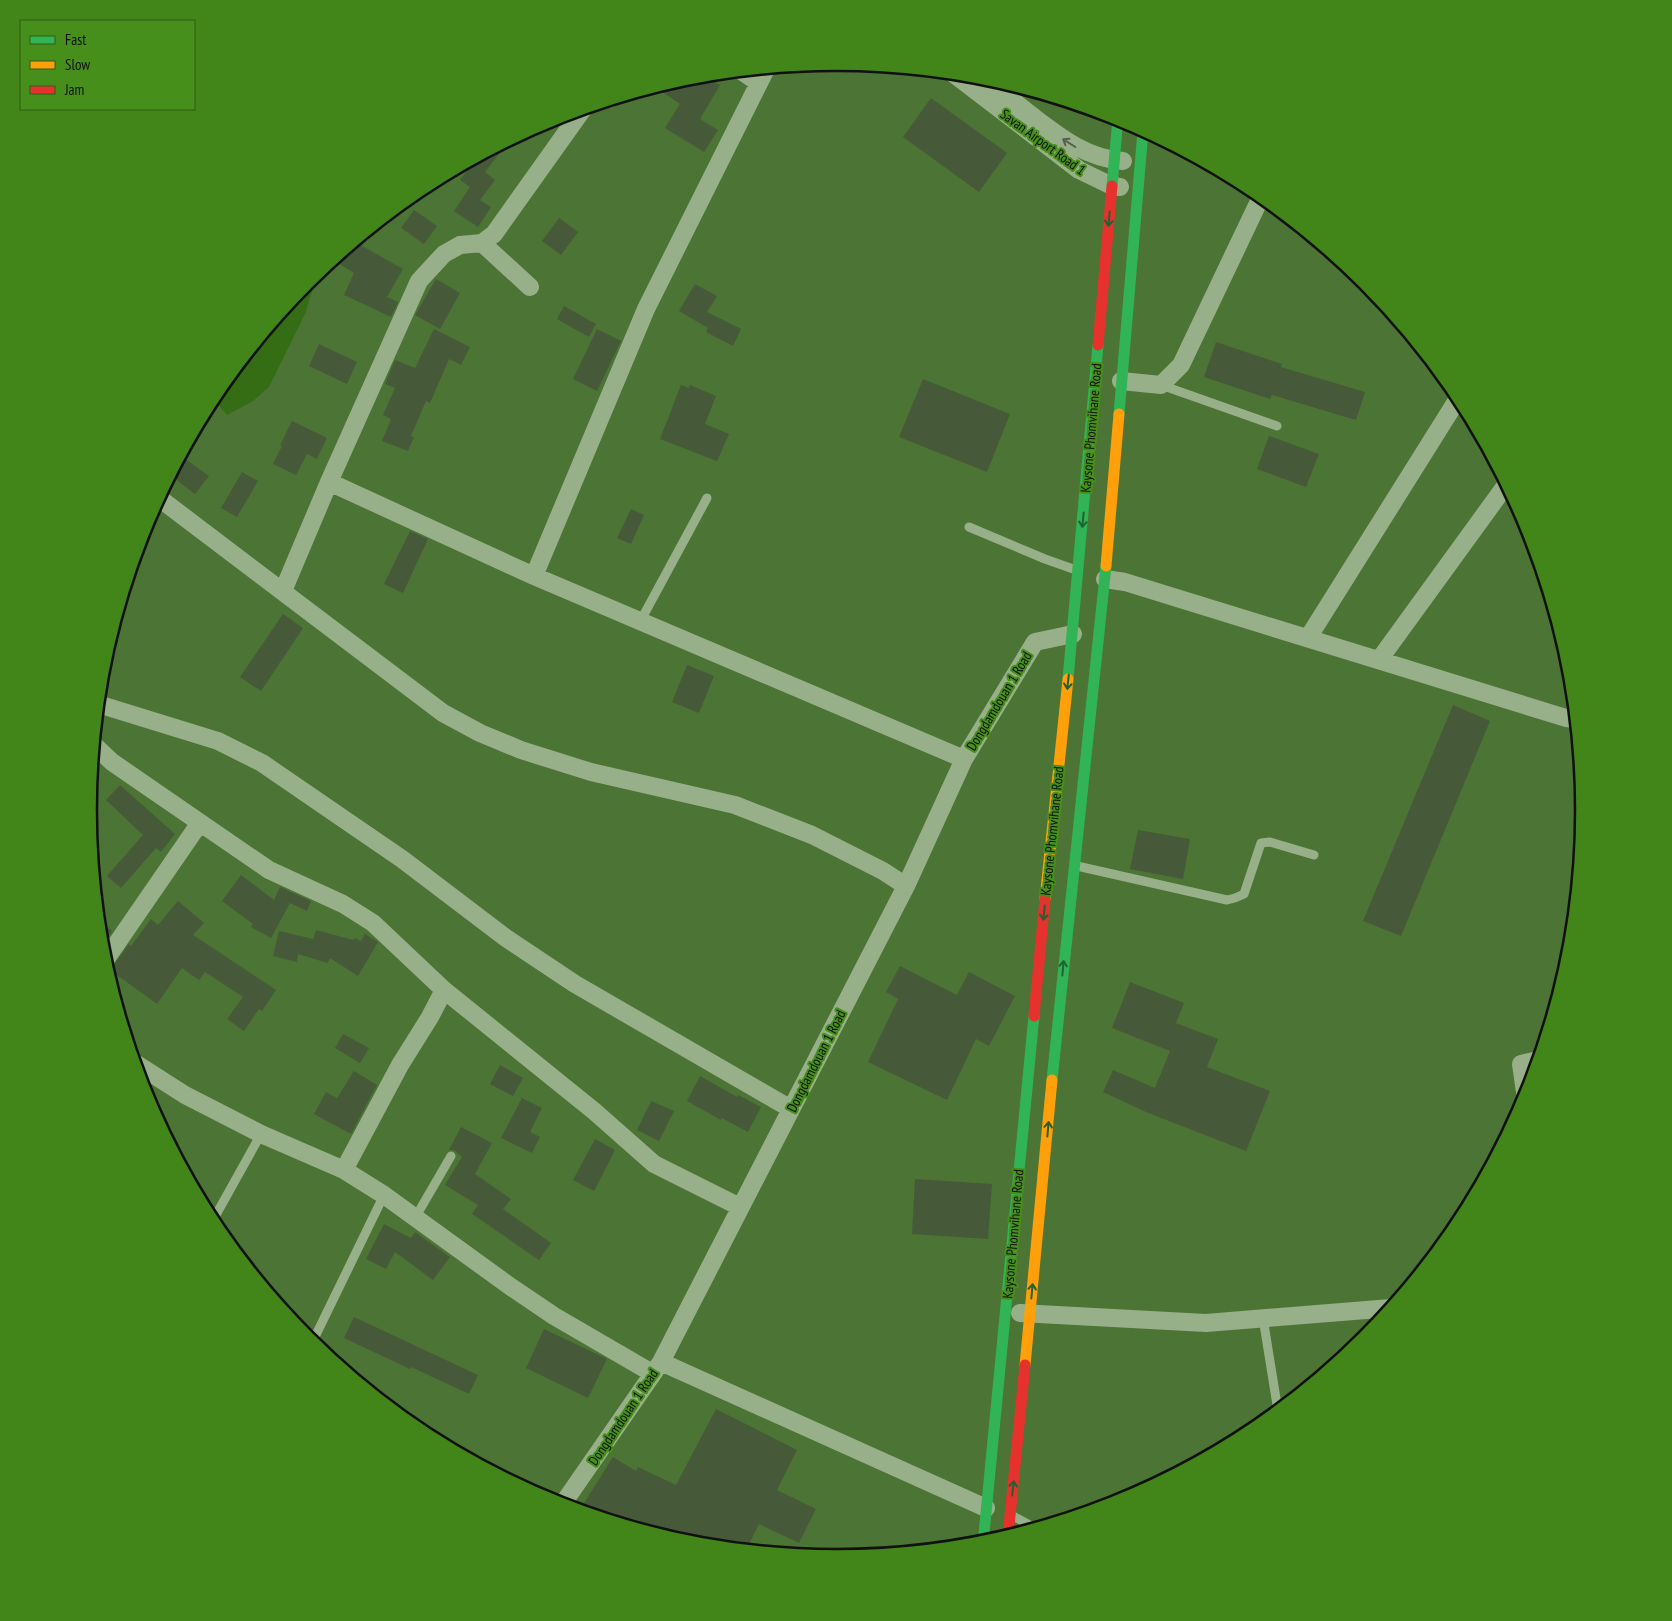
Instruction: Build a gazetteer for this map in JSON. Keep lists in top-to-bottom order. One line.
{"streets":{"highway":["Kaysone Phomvihane Road"],"street":["Savan Airport Road 1","Dongdamdouan 1 Road"]},"crossings":[["Savan Airport Road 1","Kaysone Phomvihane Road"],["Kaysone Phomvihane Road","Dongdamdouan 1 Road"]],"legend":["Fast","Slow","Jam"]}
